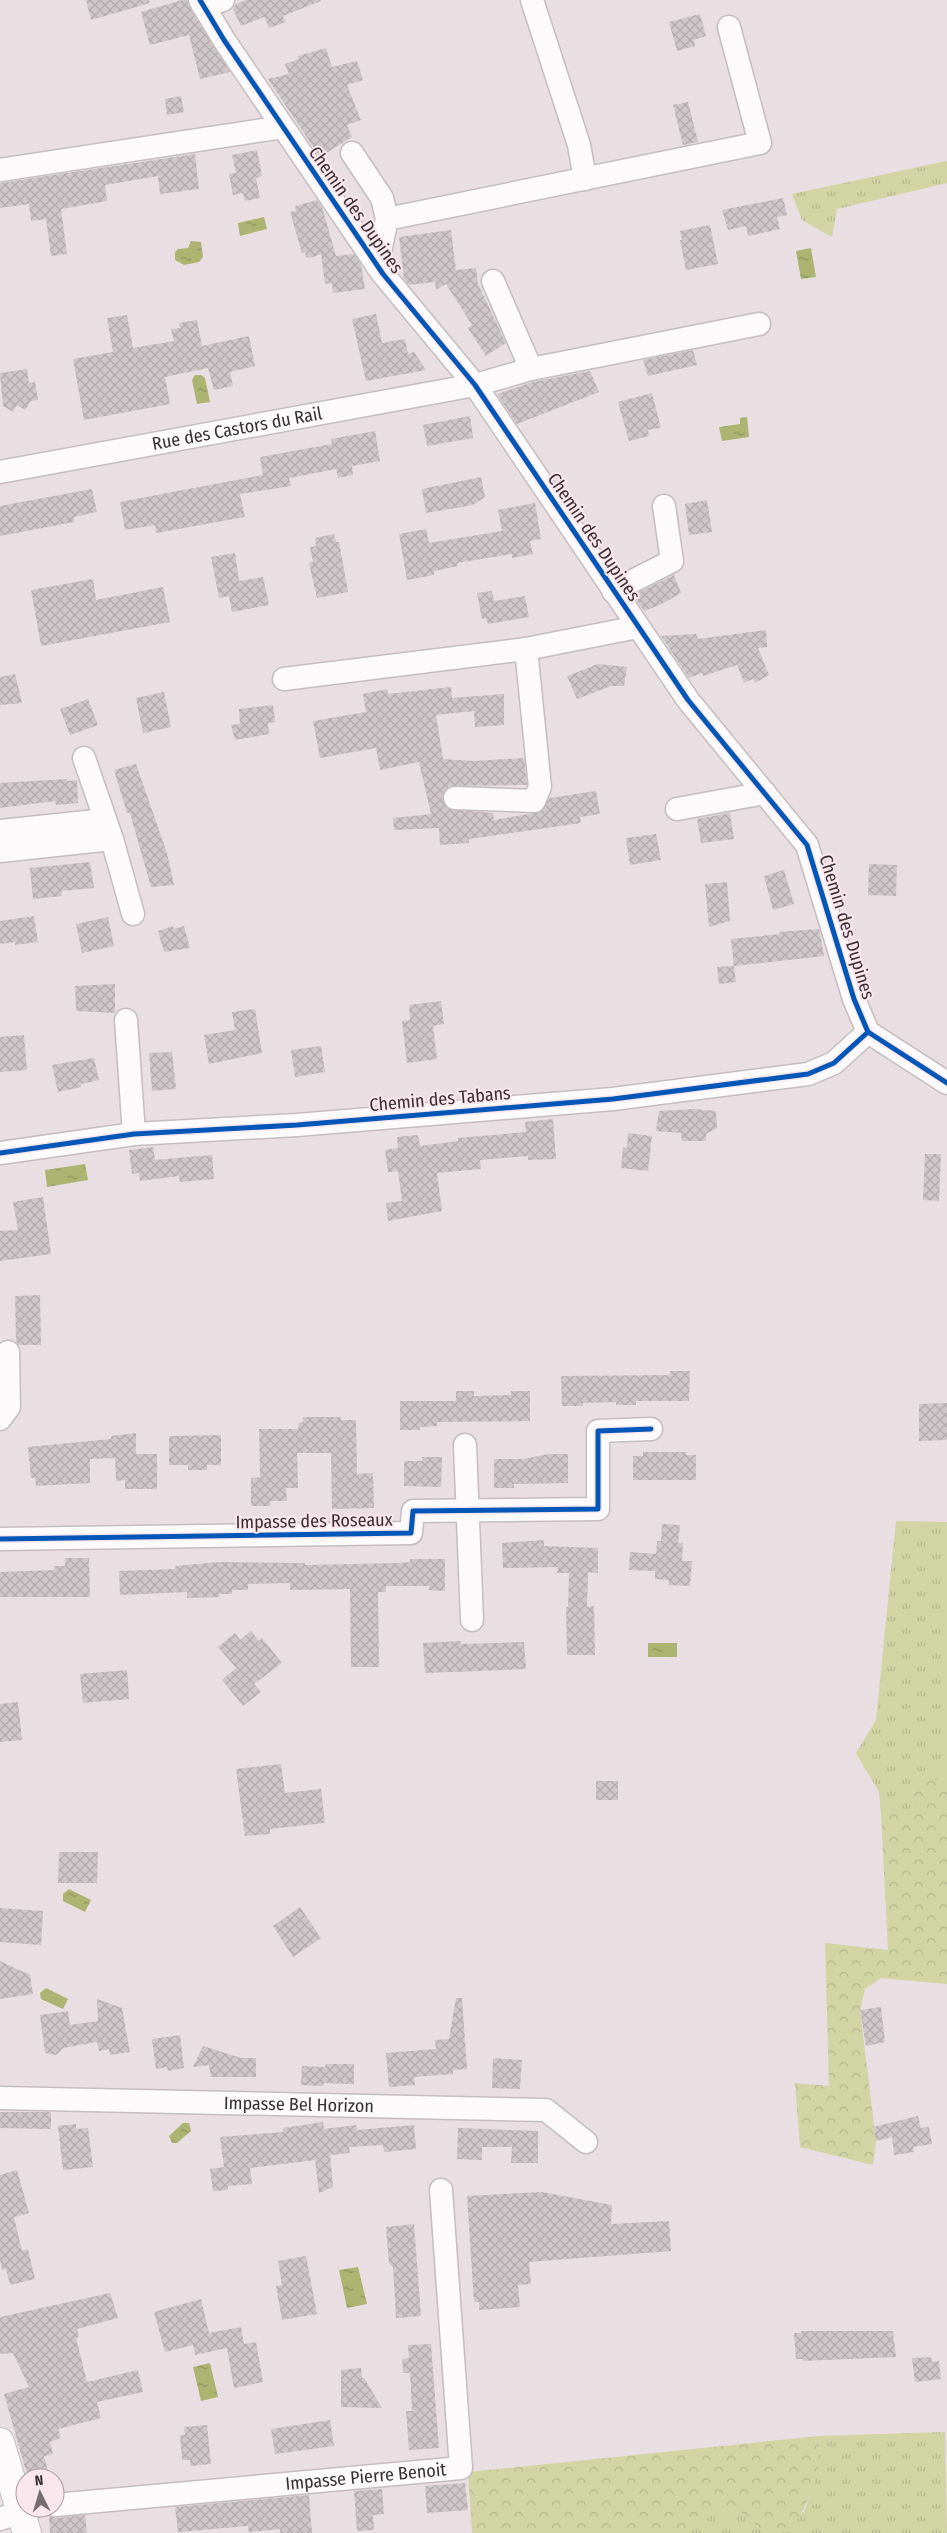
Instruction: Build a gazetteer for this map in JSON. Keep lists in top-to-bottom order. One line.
{"streets":{"street":["Chemin des Dupines","Rue des Castors du Rail","Chemin des Tabans","Impasse des Roseaux","Impasse Bel Horizon","Impasse Pierre Benoit"]},"crossings":[["Chemin des Dupines","Rue des Castors du Rail"],["Chemin des Dupines","Chemin des Tabans"]],"north":"top"}
